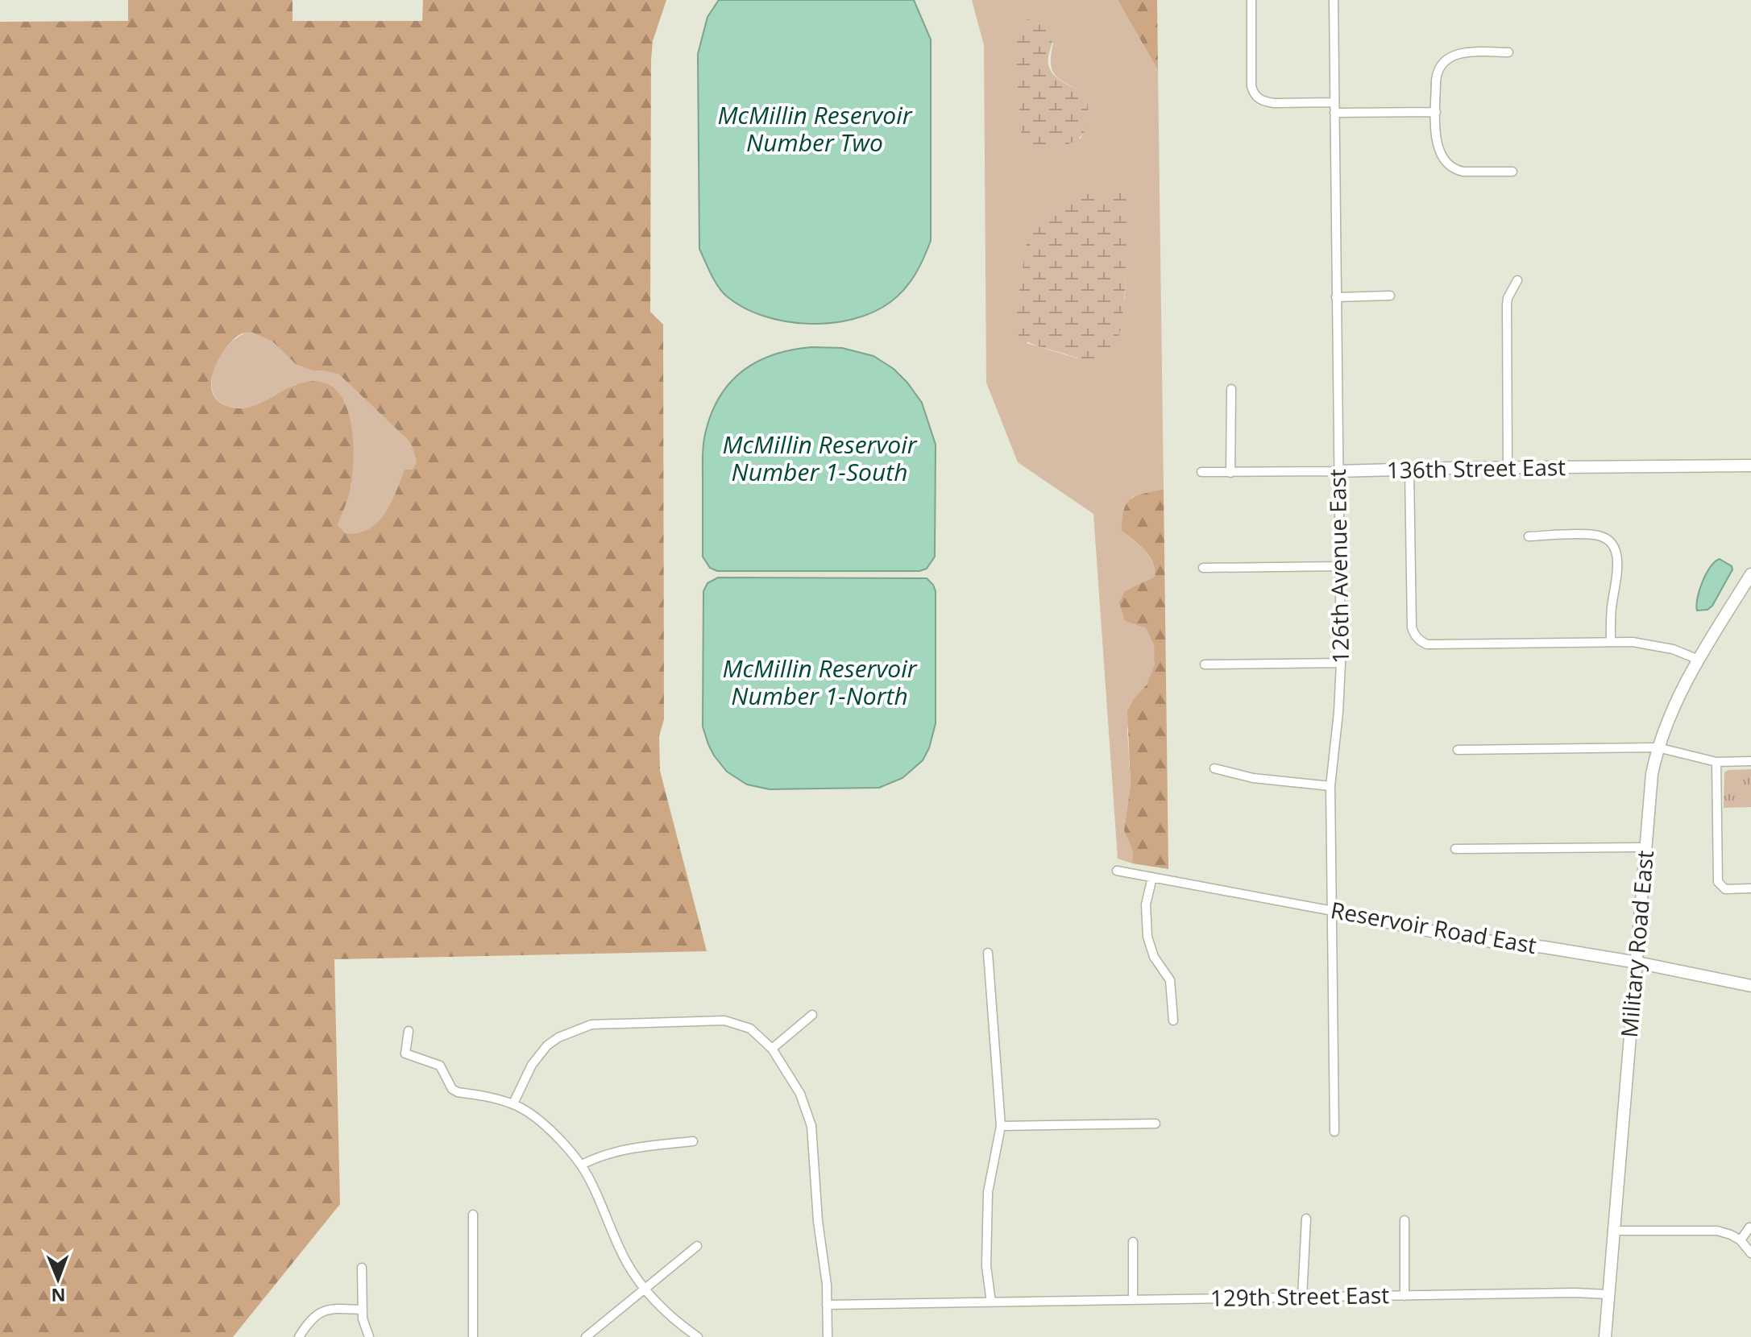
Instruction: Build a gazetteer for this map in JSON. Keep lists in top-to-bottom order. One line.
{"streets":{"street":["136th Street East","126th Avenue East","Reservoir Road East","Military Road East","129th Street East"]},"crossings":[["136th Street East","126th Avenue East"],["126th Avenue East","Reservoir Road East"],["Reservoir Road East","Military Road East"],["Military Road East","129th Street East"]],"water":["McMillin Reservoir Number Two","McMillin Reservoir Number 1-South","McMillin Reservoir Number 1-North"],"north":"bottom"}
